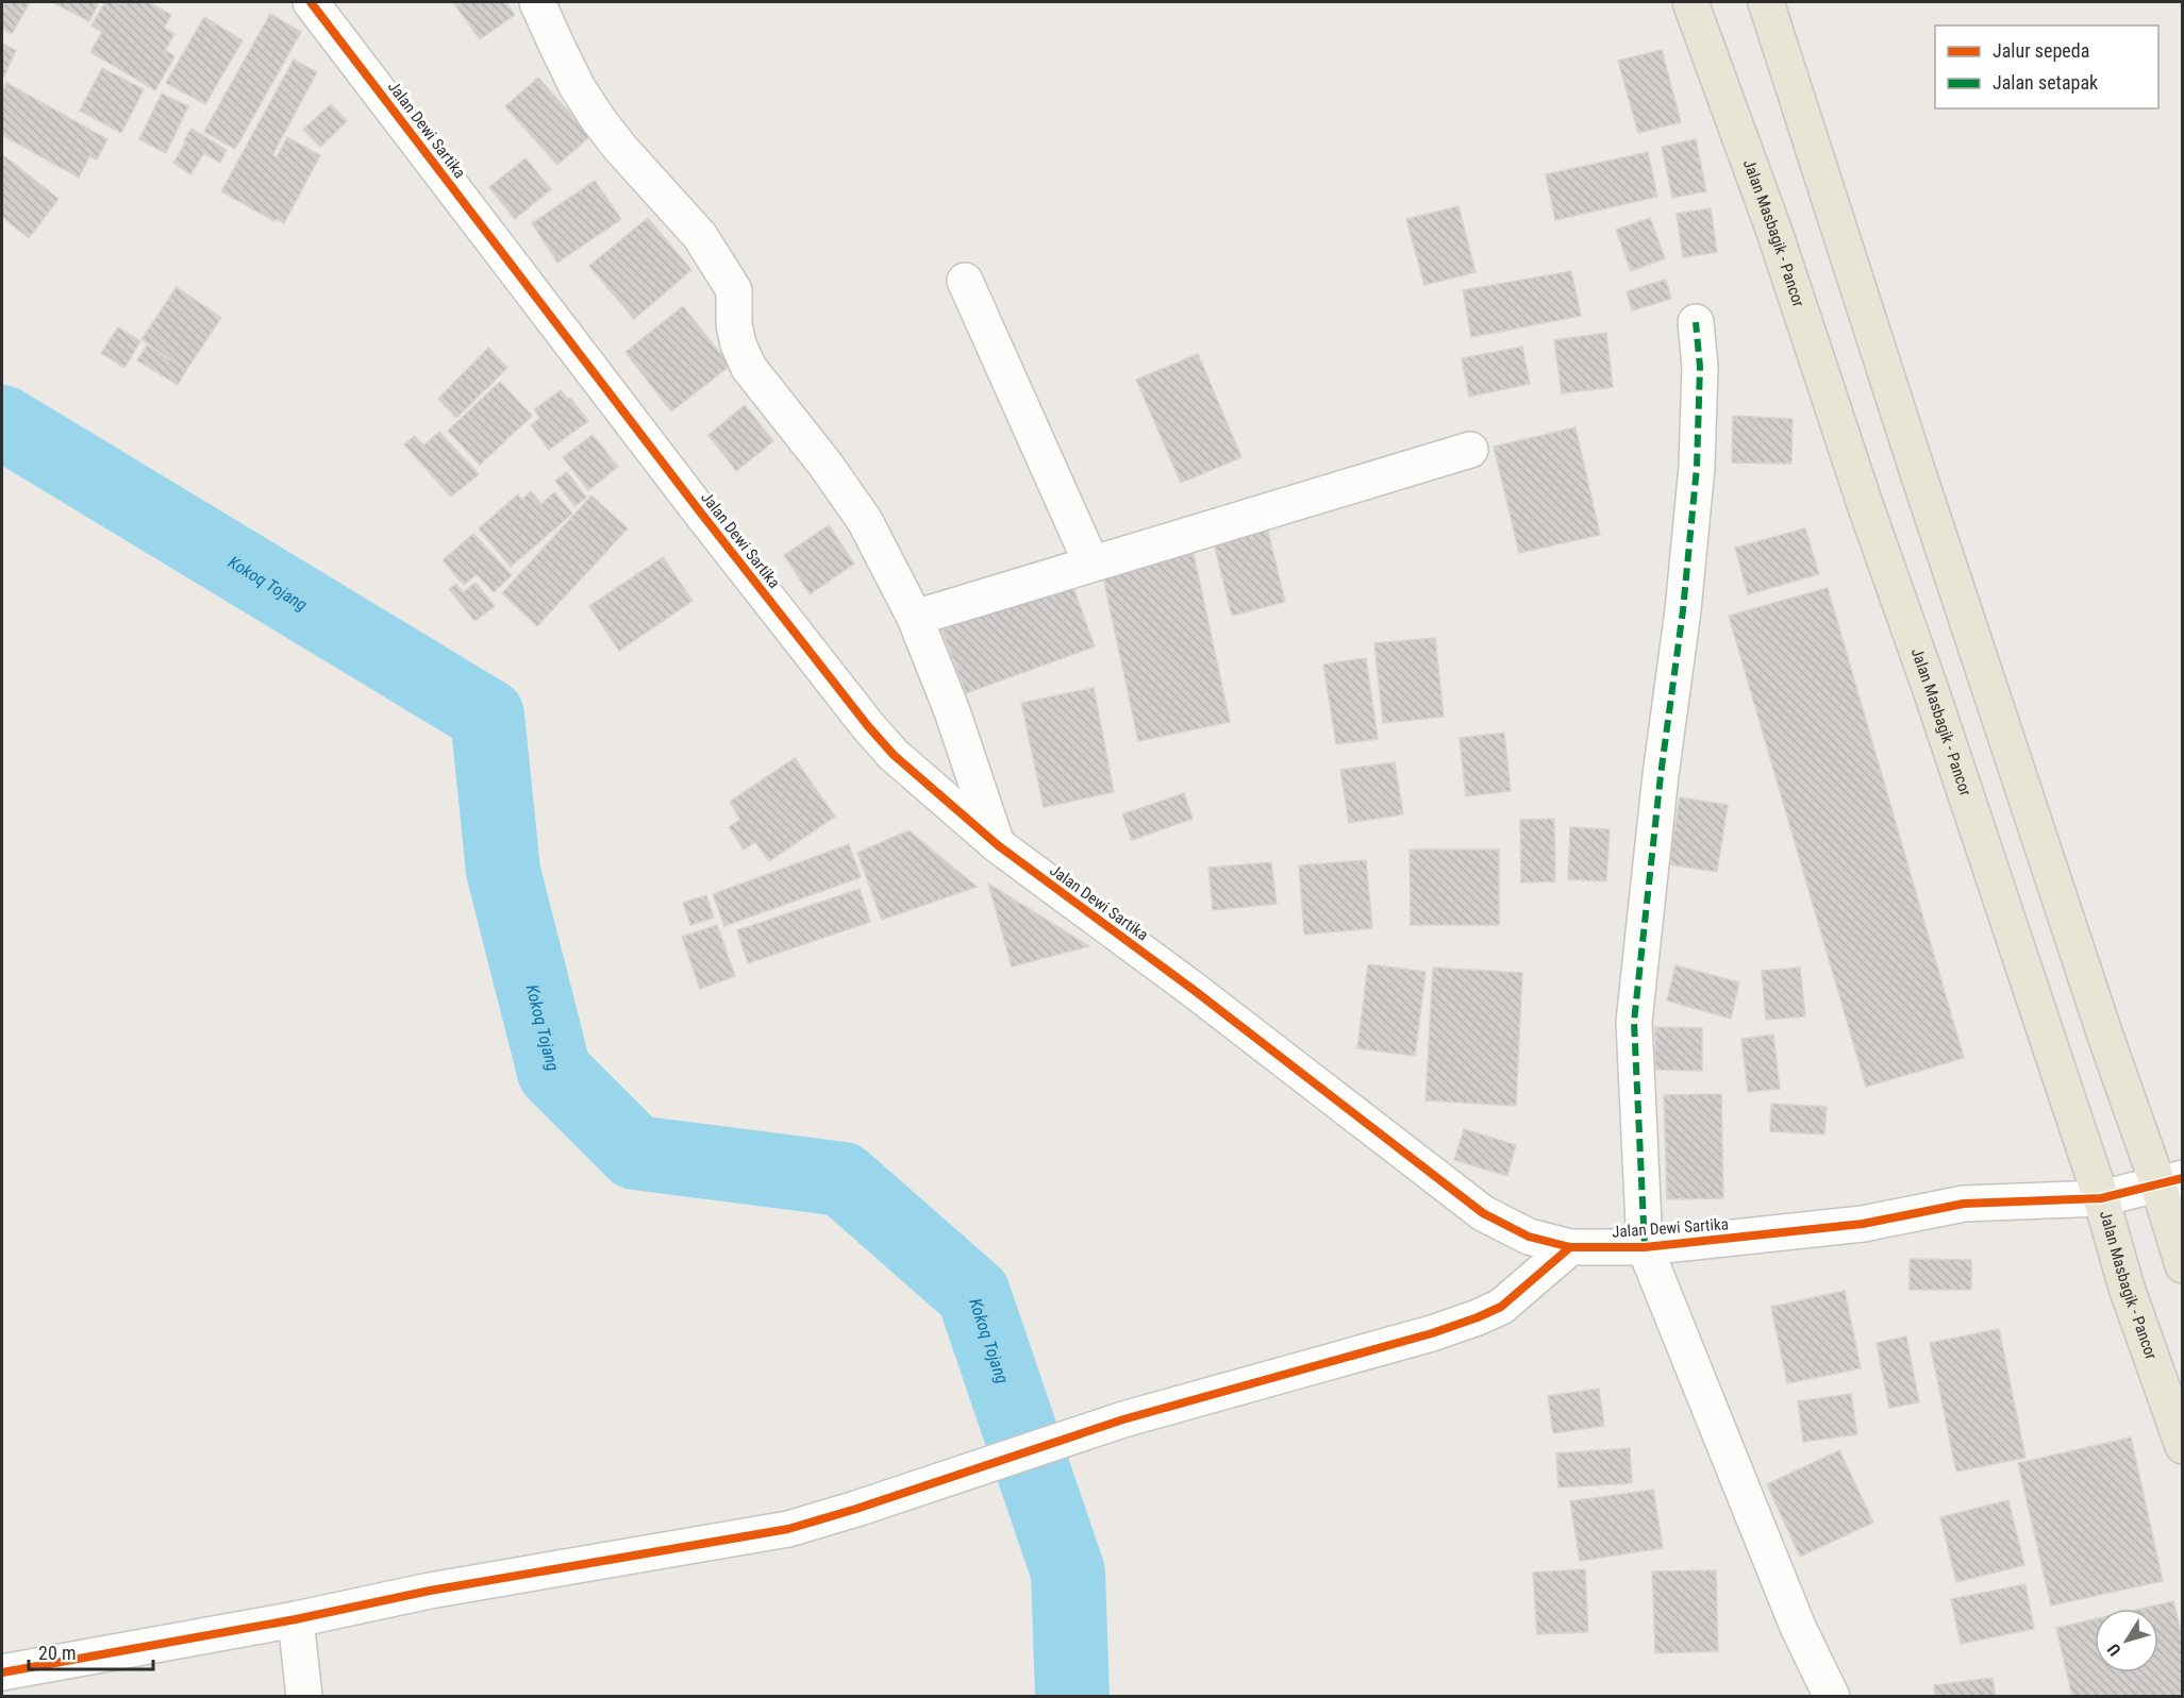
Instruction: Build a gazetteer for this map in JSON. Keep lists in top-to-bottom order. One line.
{"streets":{"main road":["Jalan Masbagik - Pancor"],"street":["Jalan Dewi Sartika"]},"crossings":[["Jalan Dewi Sartika","Jalan Masbagik - Pancor"]],"water":["Kokoq Tojang"],"legend":["Jalur sepeda","Jalan setapak"],"scale_bar":"20 m","north":"bottom left"}
